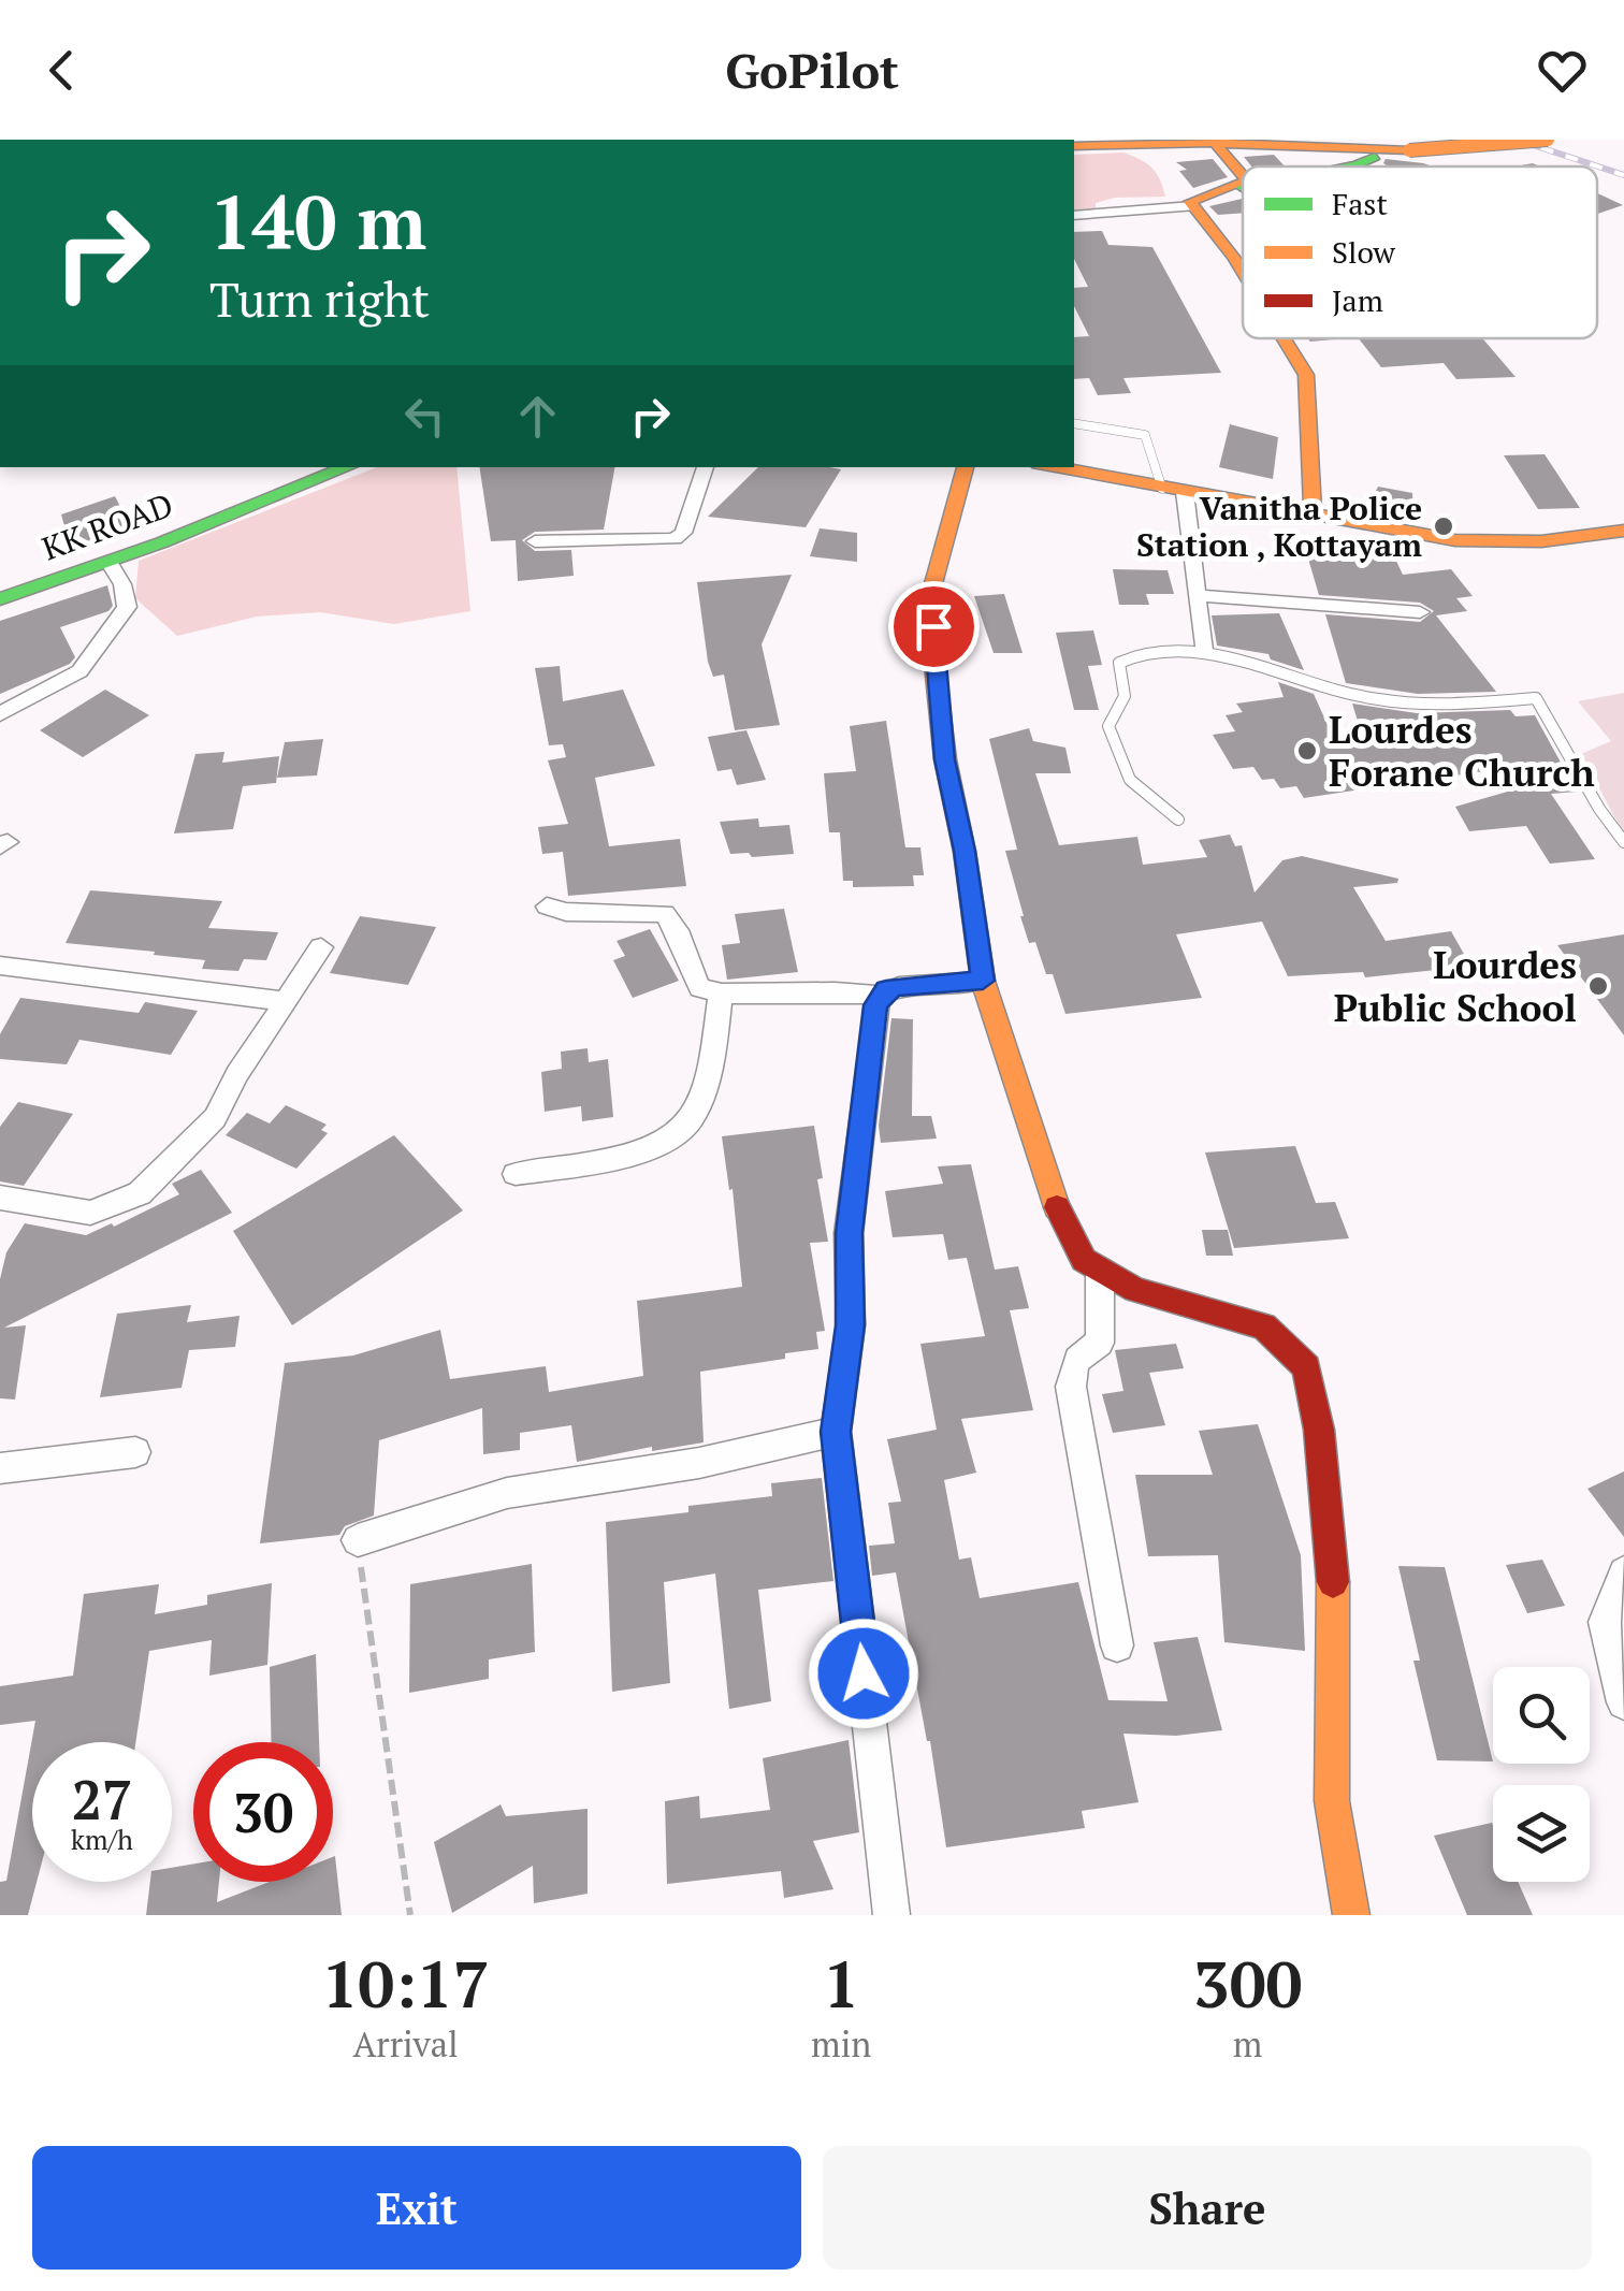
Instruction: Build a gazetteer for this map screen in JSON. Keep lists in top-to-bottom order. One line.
{"streets":{"main road":["KK ROAD"]},"places":["Vanitha Police Station , Kottayam","Lourdes Forane Church","Lourdes Public School"],"legend":["Fast","Slow","Jam"],"page":{"header":"GoPilot","turn":["140 m","Turn right"],"speed":"27 km/h","limit":"30","eta":["10:17","Arrival","1","min","300","m"],"buttons":["Exit","Share"]}}
